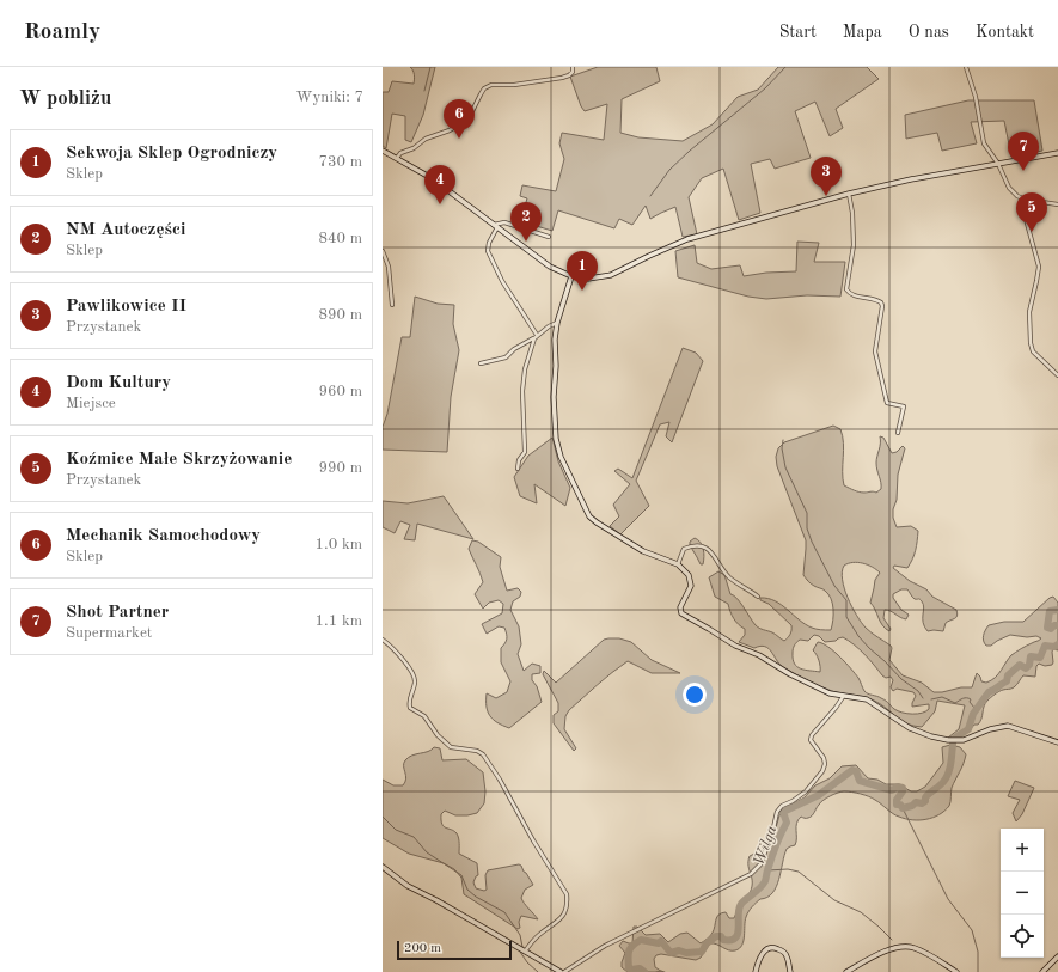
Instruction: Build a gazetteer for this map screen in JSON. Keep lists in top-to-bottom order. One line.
{"water":["Wilga"],"scale_bar":"200 m","page":{"header":"Roamly","nav":["Start","Mapa","O nas","Kontakt"],"heading":["W pobliżu","Wyniki: 7"],"pins":["6","7","3","4","5","2","1"],"list":[{"mark":"1","name":"Sekwoja Sklep Ogrodniczy","note":"Sklep","value":"730 m"},{"mark":"2","name":"NM Autoczęści","note":"Sklep","value":"840 m"},{"mark":"3","name":"Pawlikowice II","note":"Przystanek","value":"890 m"},{"mark":"4","name":"Dom Kultury","note":"Miejsce","value":"960 m"},{"mark":"5","name":"Koźmice Małe Skrzyżowanie","note":"Przystanek","value":"990 m"},{"mark":"6","name":"Mechanik Samochodowy","note":"Sklep","value":"1.0 km"},{"mark":"7","name":"Shot Partner","note":"Supermarket","value":"1.1 km"}],"map_buttons":["+","−"],"scale":"200 m"}}
